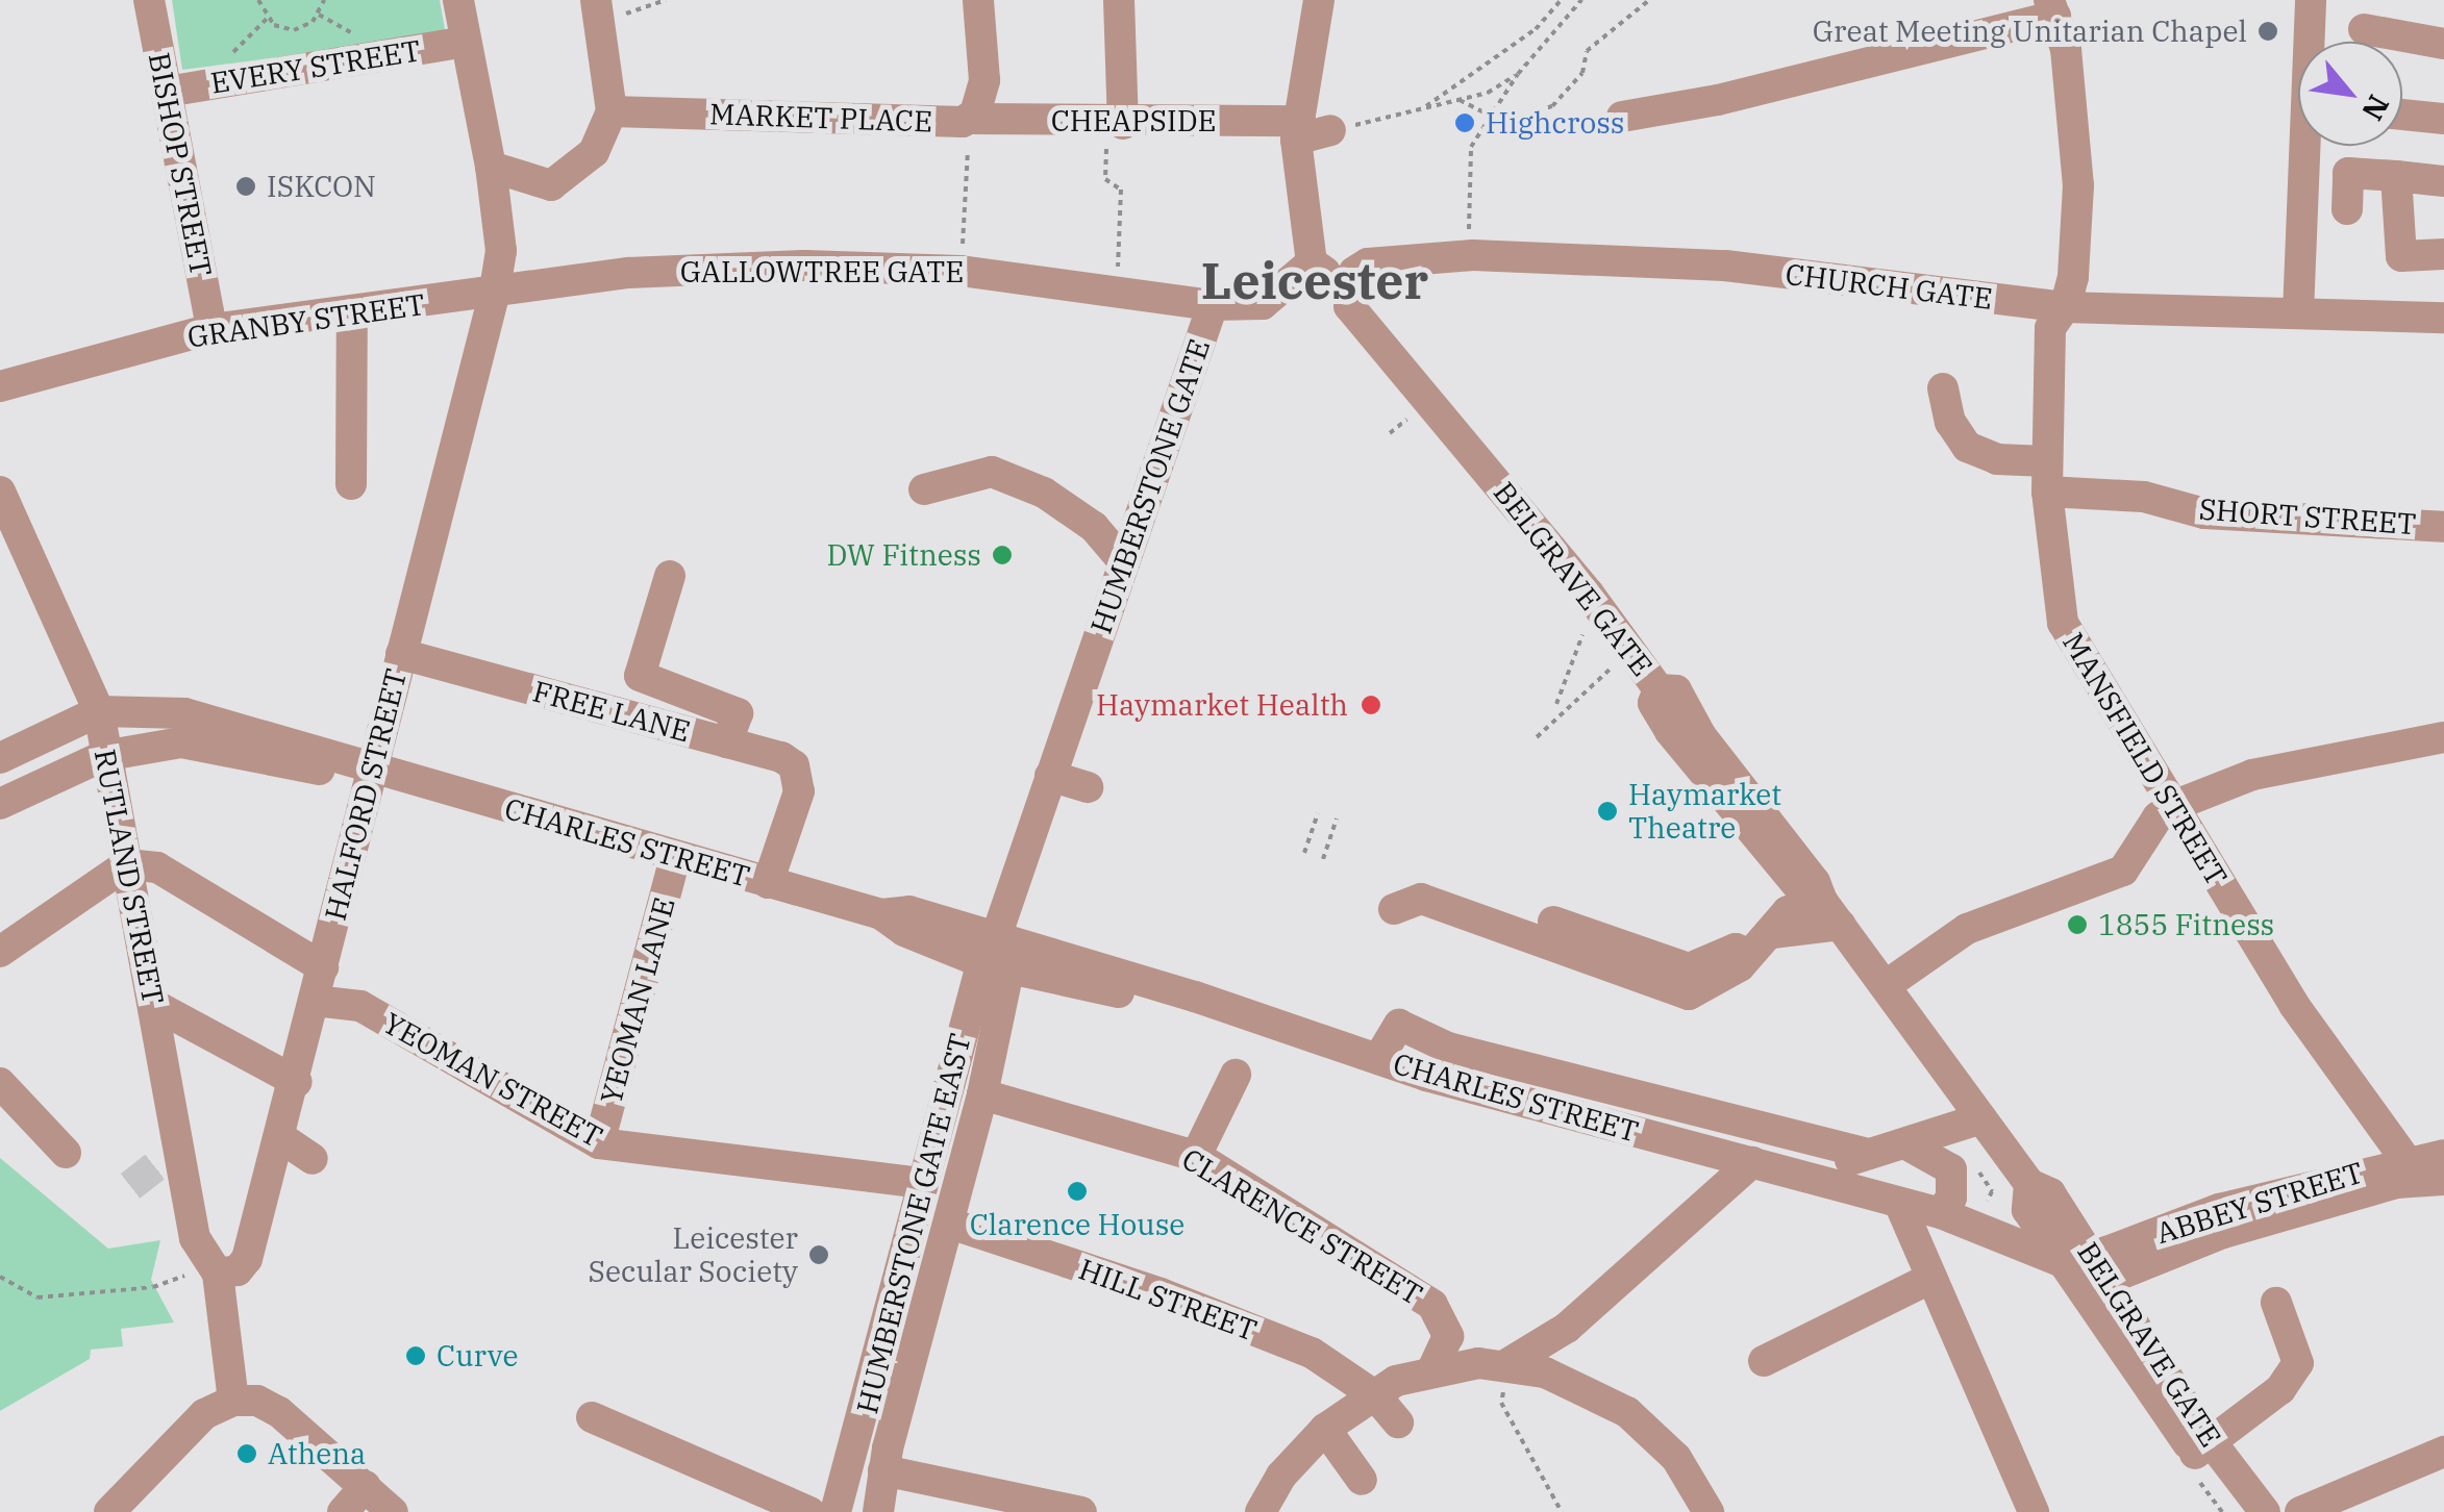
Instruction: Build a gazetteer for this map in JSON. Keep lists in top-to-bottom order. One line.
{"streets":{"street":["EVERY STREET","MARKET PLACE","CHEAPSIDE","BISHOP STREET","GALLOWTREE GATE","CHURCH GATE","GRANBY STREET","HUMBERSTONE GATE","SHORT STREET","BELGRAVE GATE","FREE LANE","MANSFIELD STREET","HALFORD STREET","CHARLES STREET","RUTLAND STREET","YEOMAN LANE","YEOMAN STREET","ABBEY STREET","HUMBERSTONE GATE EAST","CLARENCE STREET","HILL STREET"]},"crossings":[["EVERY STREET","BISHOP STREET"],["EVERY STREET","HALFORD STREET"],["MARKET PLACE","CHEAPSIDE"],["BISHOP STREET","GRANBY STREET"],["GALLOWTREE GATE","GRANBY STREET"],["GALLOWTREE GATE","HUMBERSTONE GATE"],["GALLOWTREE GATE","HALFORD STREET"],["CHURCH GATE","BELGRAVE GATE"],["CHURCH GATE","MANSFIELD STREET"],["GRANBY STREET","HALFORD STREET"],["HUMBERSTONE GATE","CHARLES STREET"],["HUMBERSTONE GATE","HUMBERSTONE GATE EAST"],["HUMBERSTONE GATE","CLARENCE STREET"],["HUMBERSTONE GATE","HILL STREET"],["SHORT STREET","MANSFIELD STREET"],["BELGRAVE GATE","CHARLES STREET"],["BELGRAVE GATE","ABBEY STREET"],["FREE LANE","HALFORD STREET"],["FREE LANE","CHARLES STREET"],["MANSFIELD STREET","ABBEY STREET"],["HALFORD STREET","CHARLES STREET"],["HALFORD STREET","RUTLAND STREET"],["HALFORD STREET","YEOMAN STREET"],["CHARLES STREET","RUTLAND STREET"],["CHARLES STREET","YEOMAN LANE"],["CHARLES STREET","ABBEY STREET"],["CHARLES STREET","HUMBERSTONE GATE EAST"],["YEOMAN LANE","YEOMAN STREET"],["YEOMAN STREET","HUMBERSTONE GATE EAST"]],"districts":["Leicester"],"places":["Great Meeting Unitarian Chapel","Highcross","ISKCON","DW Fitness","Haymarket Health","Haymarket Theatre","1855 Fitness","Clarence House","Leicester Secular Society","Curve","Athena"],"north":"bottom right"}
